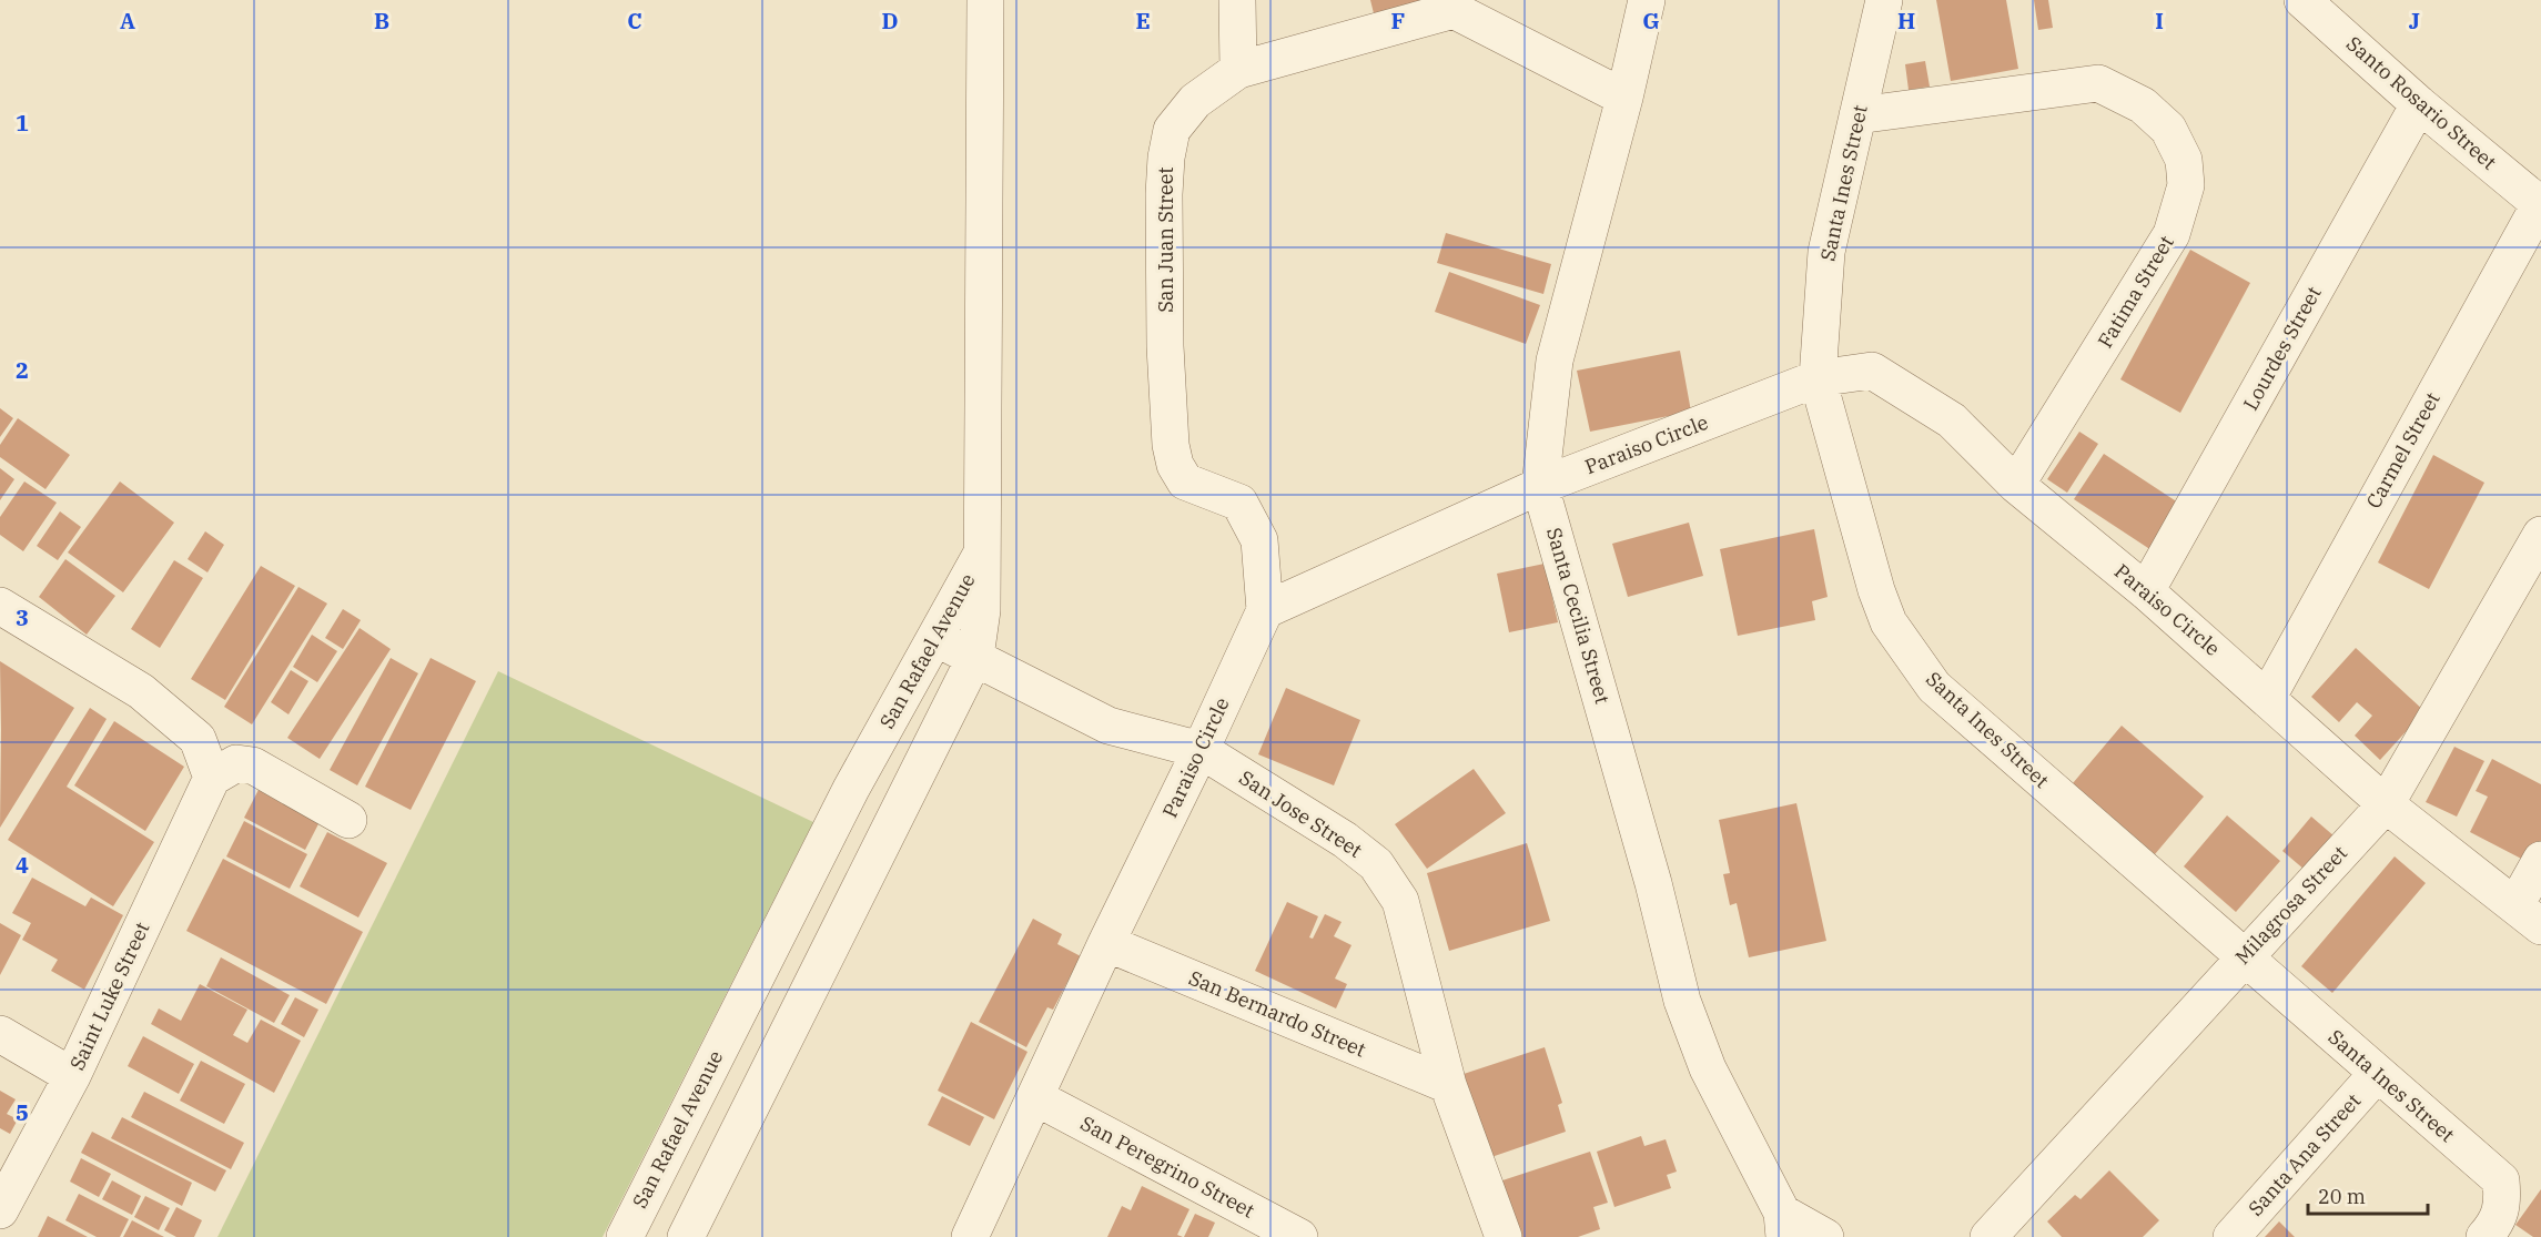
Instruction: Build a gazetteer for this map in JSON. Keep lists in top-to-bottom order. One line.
{"streets":{"street":["Santo Rosario Street","Santa Ines Street","San Juan Street","Fatima Street","Lourdes Street","Paraiso Circle","Carmel Street","Santa Cecilia Street","San Rafael Avenue","San Jose Street","Milagrosa Street","Saint Luke Street","San Bernardo Street","Santa Ana Street","San Peregrino Street"]},"crossings":[["Santo Rosario Street","Lourdes Street"],["Santo Rosario Street","Carmel Street"],["Santa Ines Street","Fatima Street"],["Santa Ines Street","Paraiso Circle"],["Santa Ines Street","Milagrosa Street"],["Santa Ines Street","Santa Ana Street"],["San Juan Street","Paraiso Circle"],["San Juan Street","Santa Cecilia Street"],["Fatima Street","Paraiso Circle"],["Lourdes Street","Paraiso Circle"],["Paraiso Circle","Carmel Street"],["Paraiso Circle","Santa Cecilia Street"],["Paraiso Circle","San Jose Street"],["Paraiso Circle","Milagrosa Street"],["Paraiso Circle","San Bernardo Street"],["Paraiso Circle","San Peregrino Street"],["San Rafael Avenue","San Jose Street"],["San Jose Street","San Bernardo Street"]],"scale_bar":"20 m","grid":{"columns":["A","B","C","D","E","F","G","H","I","J"],"rows":["1","2","3","4","5"]}}
